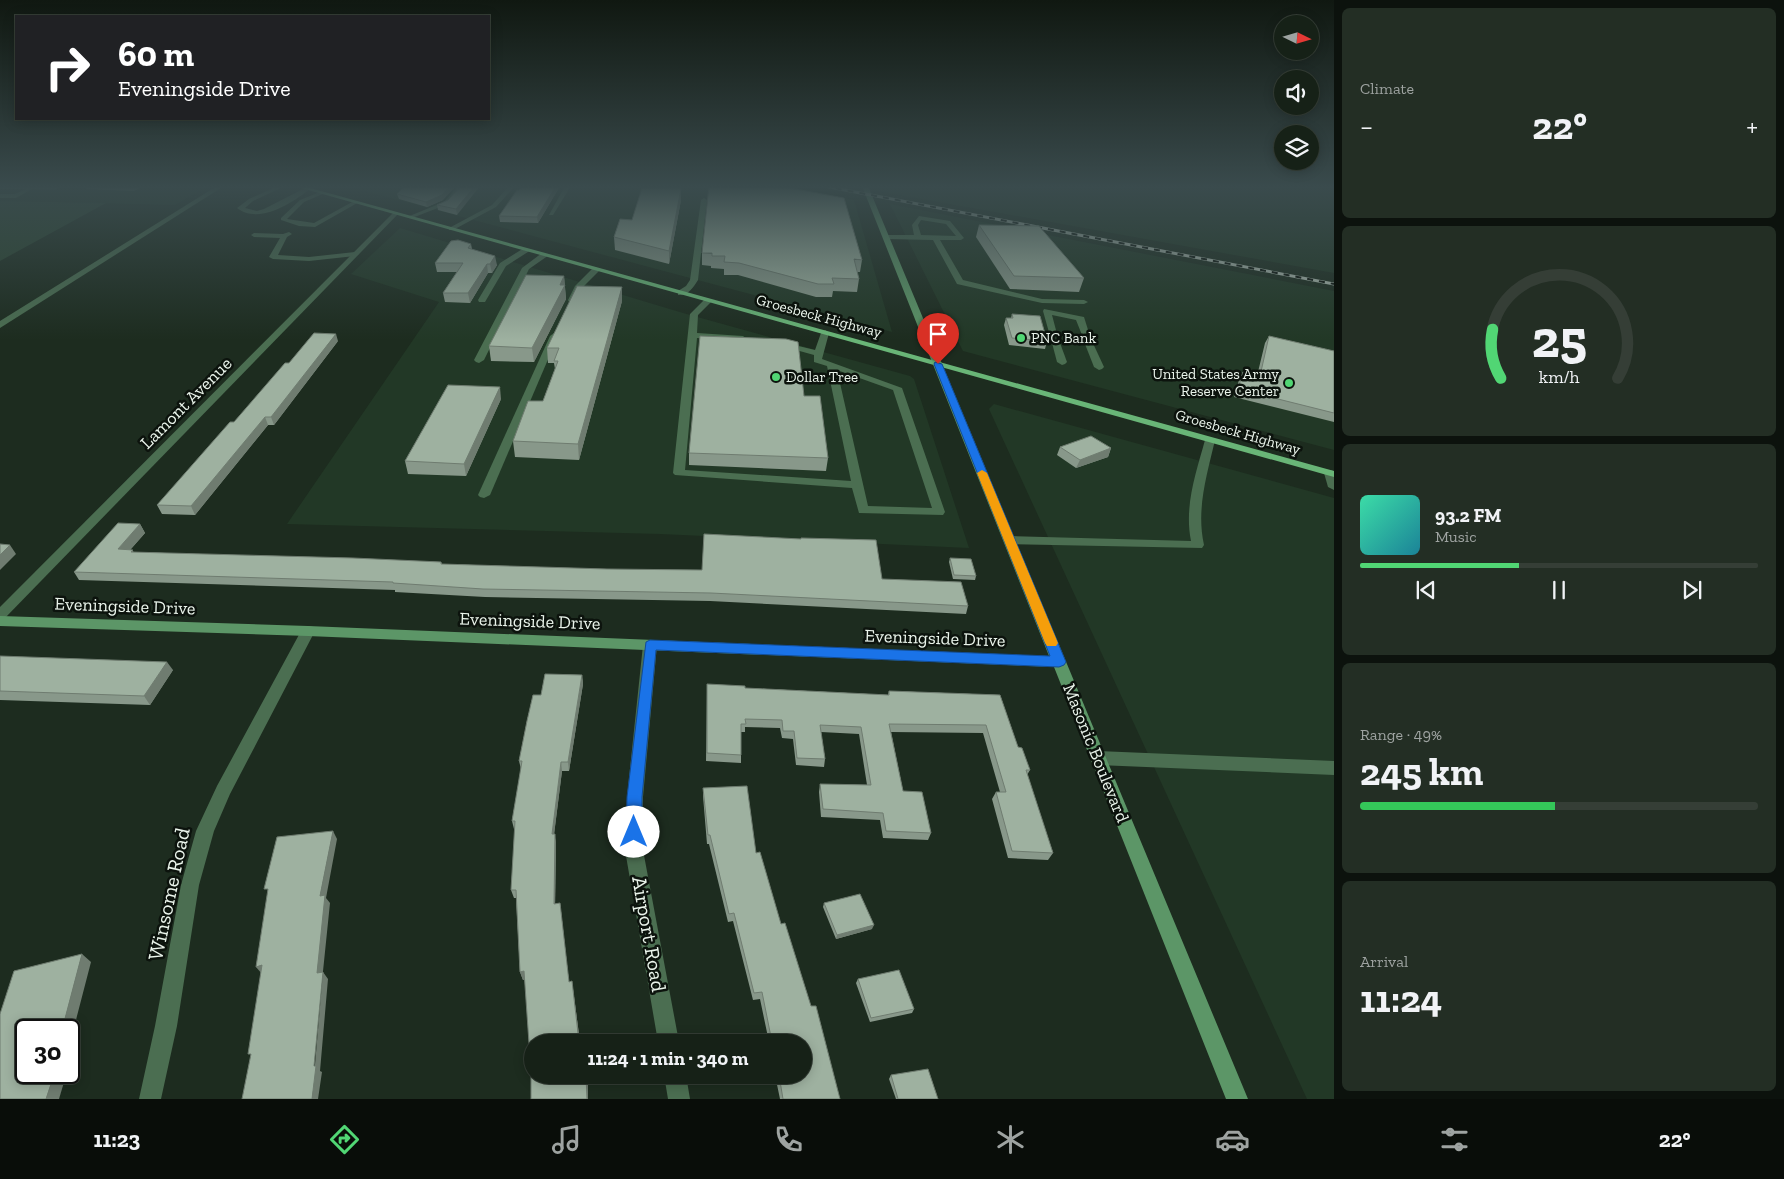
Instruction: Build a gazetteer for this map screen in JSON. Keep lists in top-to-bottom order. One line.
{"streets":{"main road":["Groesbeck Highway"],"street":["Lamont Avenue","Eveningside Drive","Masonic Boulevard","Winsome Road","Airport Road"]},"crossings":[["Groesbeck Highway","Masonic Boulevard"],["Eveningside Drive","Masonic Boulevard"],["Eveningside Drive","Winsome Road"],["Eveningside Drive","Airport Road"]],"places":["PNC Bank","Dollar Tree","United States Army Reserve Center"],"north":"right","page":{"tile":["Climate",["Range · 49%","245 km"],["Arrival","11:24"]],"turn":["60 m","Eveningside Drive"],"heat":["−","22°","+"],"song":["93.2 FM","Music"],"limit":"30","trip":"11:24 · 1 min · 340 m","tabs":["11:23","22°"],"gauge":["25","km/h"]}}
